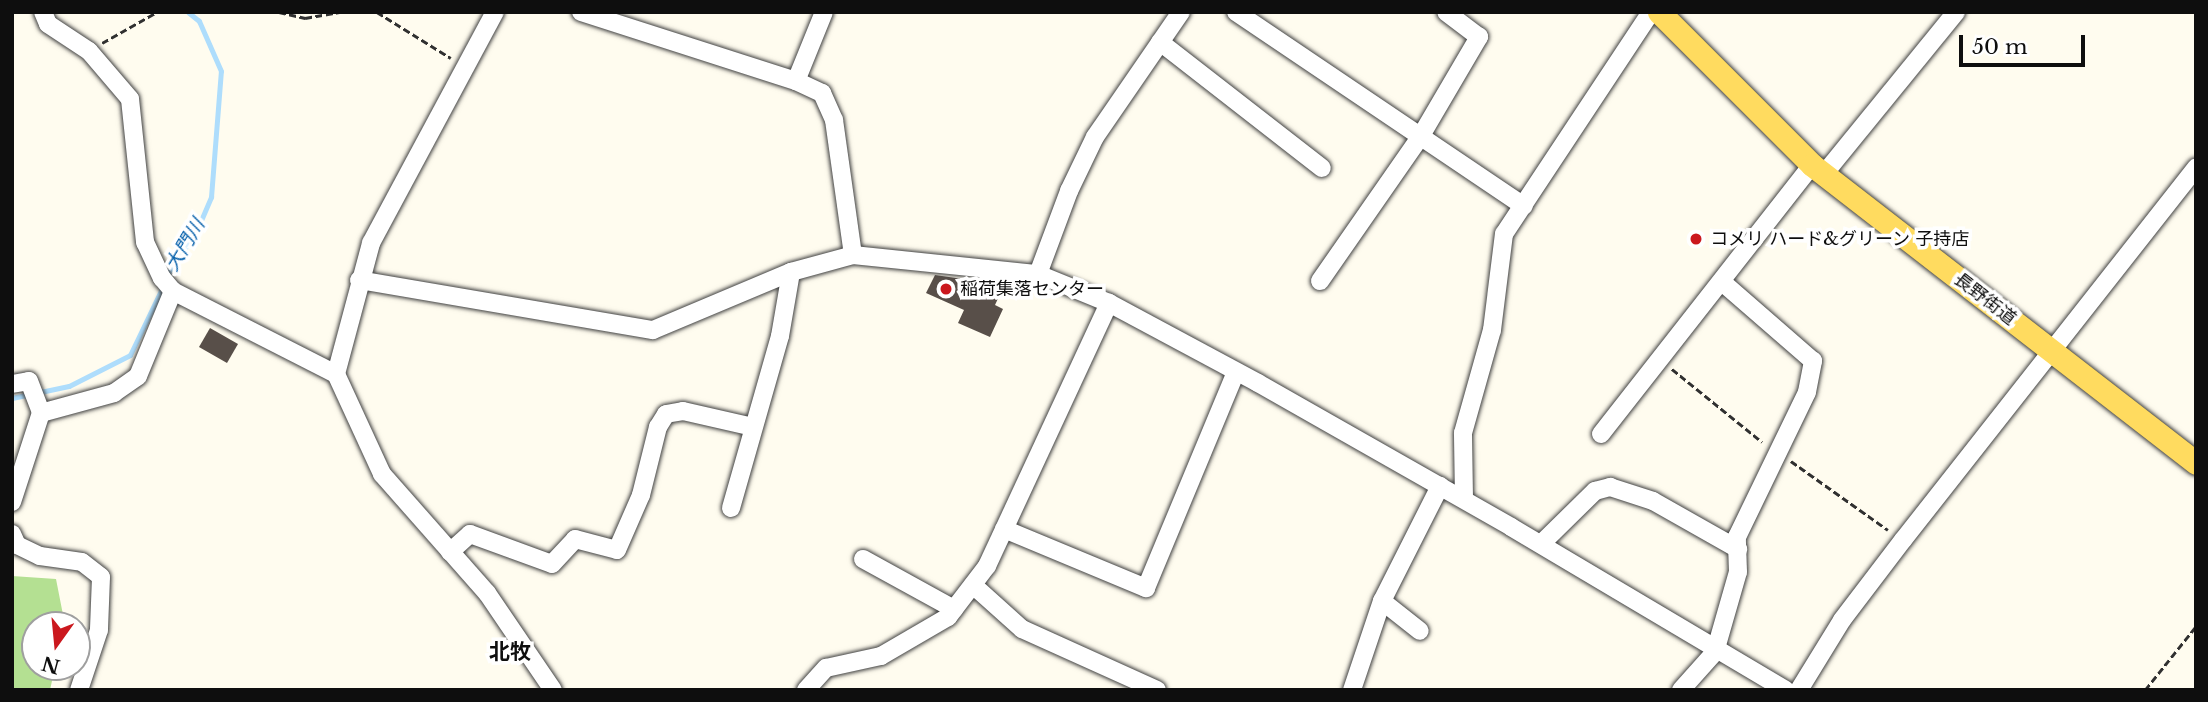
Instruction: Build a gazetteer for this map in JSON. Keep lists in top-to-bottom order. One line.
{"streets":{"main road":["長野街道"]},"districts":["北牧"],"water":["大門川"],"places":["コメリ ハード&グリーン 子持店","稲荷集落センター"],"scale_bar":"50 m","north":"bottom"}
